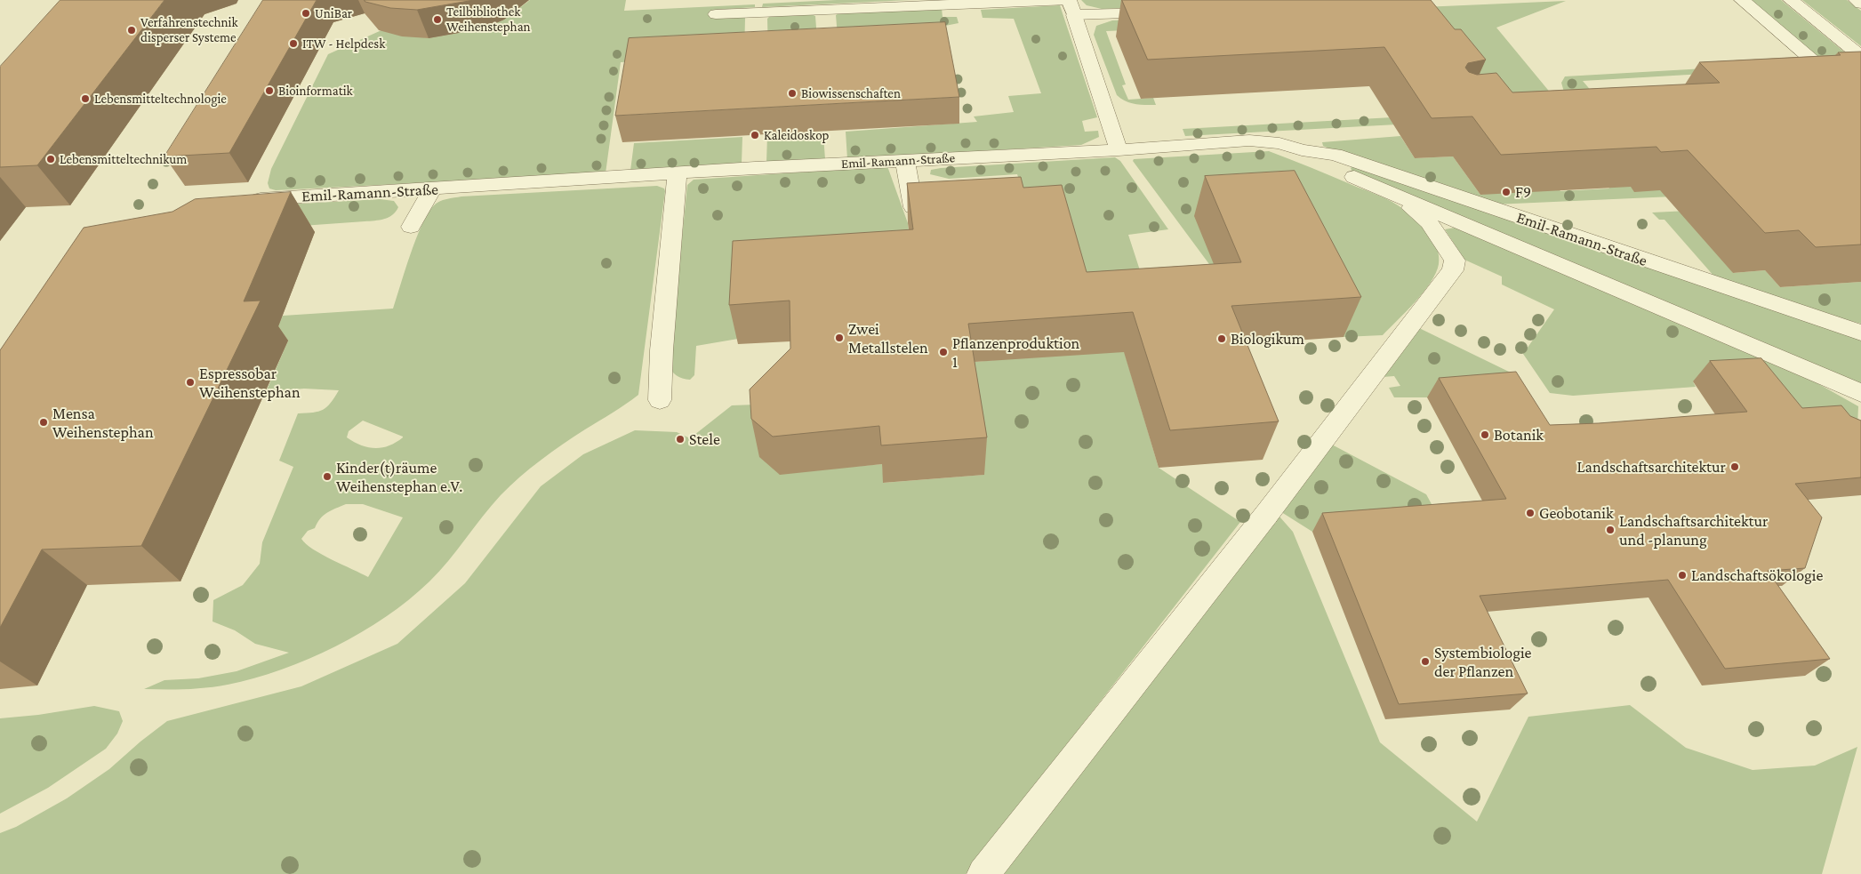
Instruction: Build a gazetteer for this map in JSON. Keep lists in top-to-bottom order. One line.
{"streets":{"street":["Emil-Ramann-Straße"]},"places":["UniBar","Teilbibliothek Weihenstephan","Verfahrenstechnik disperser Systeme","ITW - Helpdesk","Bioinformatik","Biowissenschaften","Lebensmitteltechnologie","Kaleidoskop","Lebensmitteltechnikum","F9","Zwei Metallstelen","Biologikum","Pflanzenproduktion 1","Espressobar Weihenstephan","Mensa Weihenstephan","Botanik","Stele","Landschaftsarchitektur","Kinder(t)räume Weihenstephan e.V.","Geobotanik","Landschaftsarchitektur und -planung","Landschaftsökologie","Systembiologie der Pflanzen"]}
